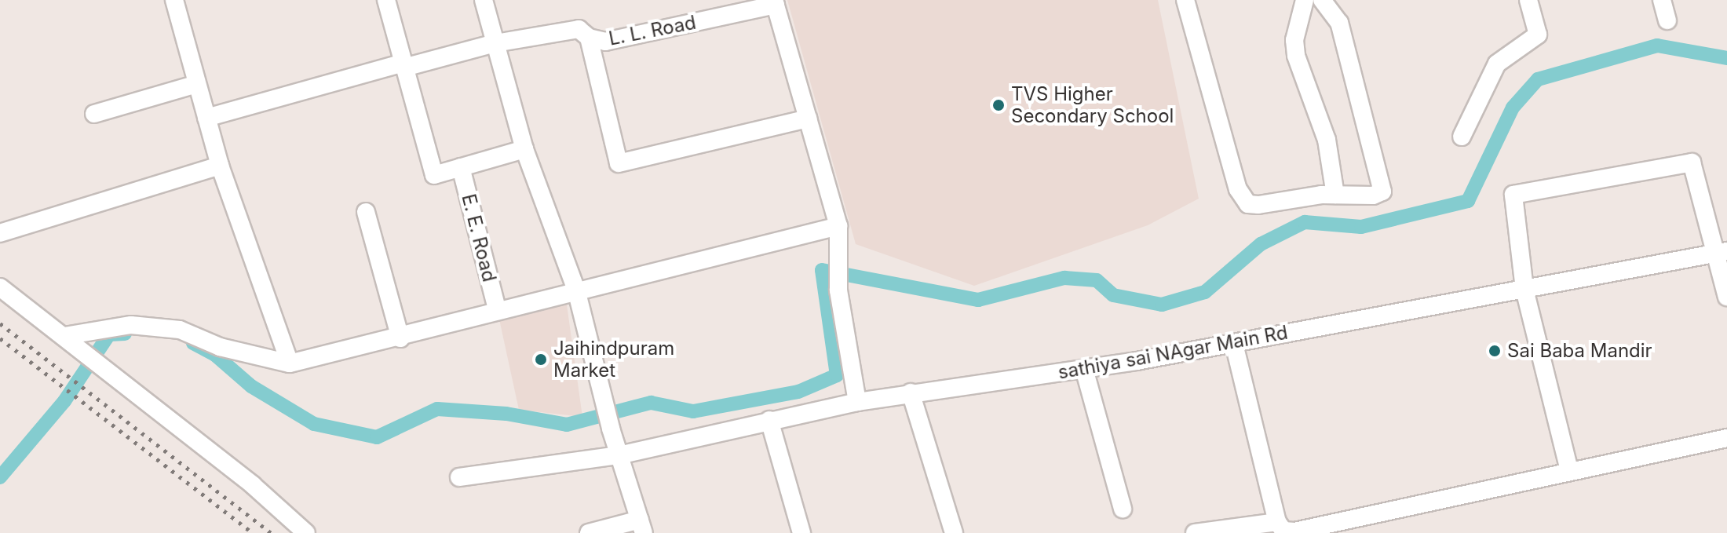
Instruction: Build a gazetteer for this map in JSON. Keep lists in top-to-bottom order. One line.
{"streets":{"street":["L. L. Road","E. E. Road","sathiya sai NAgar Main Rd"]},"places":["TVS Higher Secondary School","Sai Baba Mandir","Jaihindpuram Market"]}
